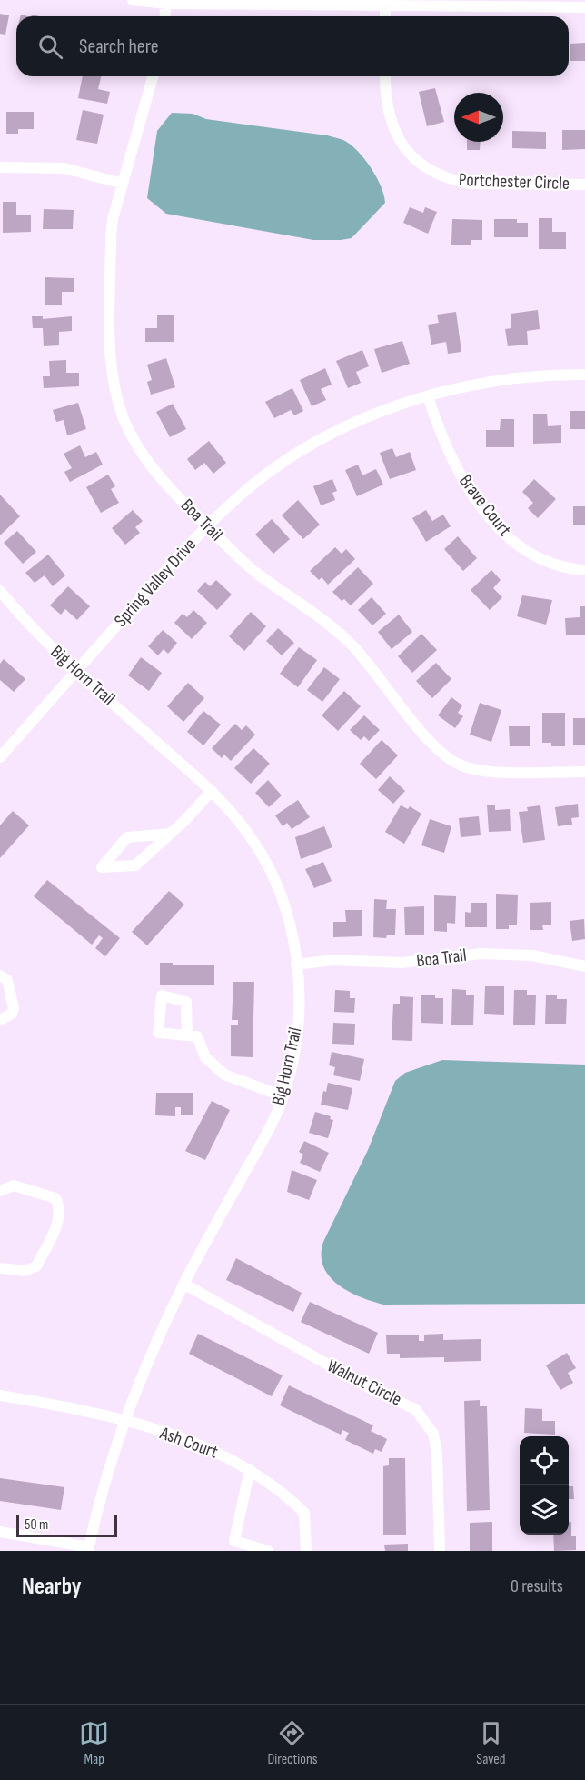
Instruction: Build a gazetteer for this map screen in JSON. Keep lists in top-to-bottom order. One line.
{"streets":{"street":["Portchester Circle","Brave Court","Boa Trail","Spring Valley Drive","Big Horn Trail","Walnut Circle","Ash Court"]},"crossings":[["Brave Court","Spring Valley Drive"],["Boa Trail","Spring Valley Drive"],["Boa Trail","Big Horn Trail"],["Spring Valley Drive","Big Horn Trail"],["Big Horn Trail","Walnut Circle"],["Big Horn Trail","Ash Court"]],"scale_bar":"50 m","north":"left","page":{"search":"Search here","scale":"50 m","heading":["Nearby","0 results"],"nav":["Map","Directions","Saved"]}}
